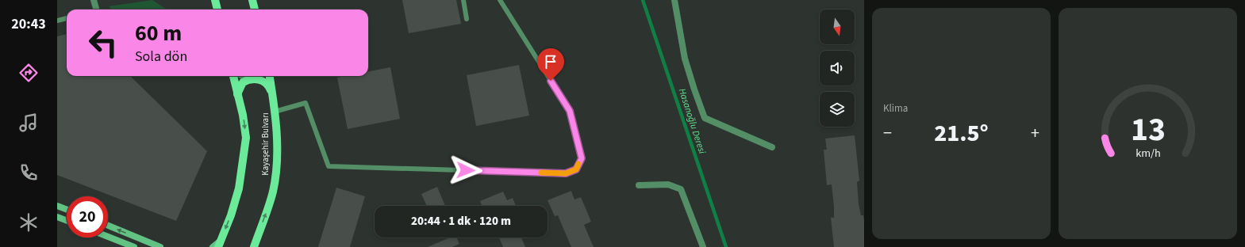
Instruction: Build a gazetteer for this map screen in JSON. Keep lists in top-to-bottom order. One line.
{"streets":{"main road":["Kayaşehir Bulvarı"]},"water":["Hasanoğlu Deresi"],"north":"bottom","page":{"tabs":"20:43","tile":"Klima","turn":["60 m","Sola dön"],"heat":["−","21.5°","+"],"limit":"20","trip":"20:44 · 1 dk · 120 m","gauge":["13","km/h"]}}
